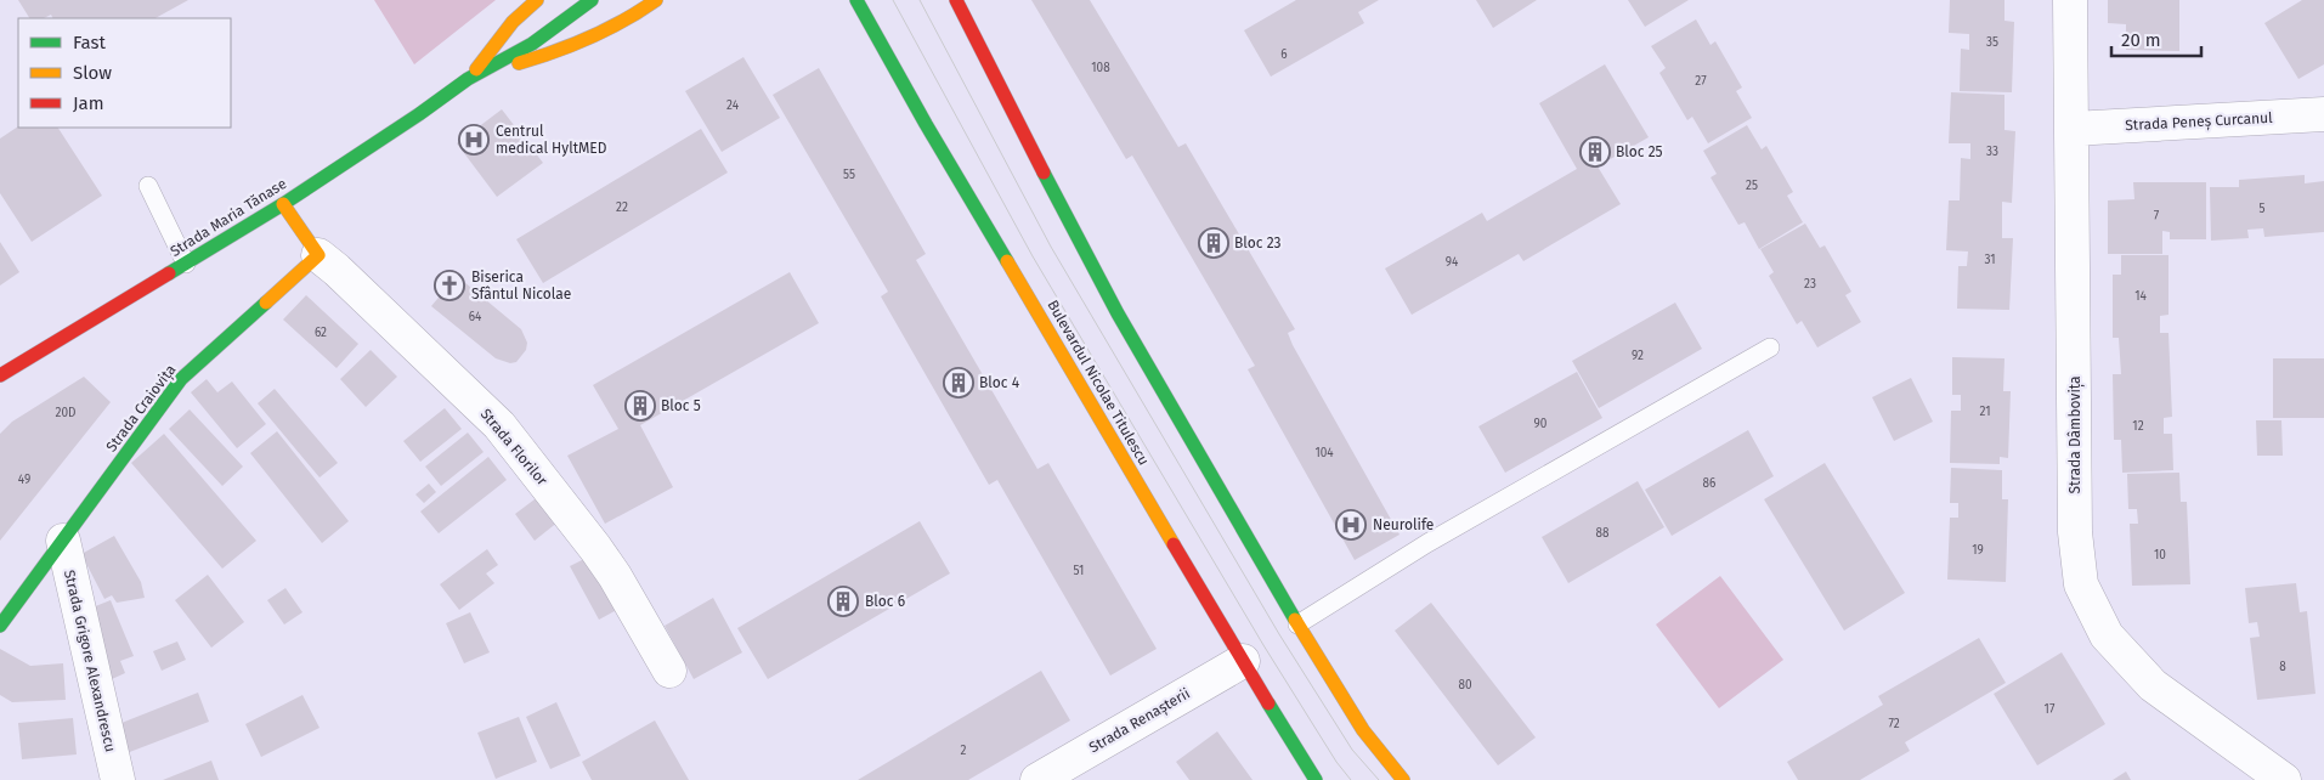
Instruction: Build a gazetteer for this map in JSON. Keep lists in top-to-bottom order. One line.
{"streets":{"main road":["Strada Maria Tănase","Bulevardul Nicolae Titulescu","Strada Craiovița"],"street":["Strada Peneș Curcanul","Strada Dâmbovița","Strada Florilor","Strada Grigore Alexandrescu","Strada Renașterii"]},"crossings":[["Strada Peneș Curcanul","Strada Dâmbovița"],["Bulevardul Nicolae Titulescu","Strada Renașterii"],["Strada Craiovița","Strada Florilor"],["Strada Craiovița","Strada Grigore Alexandrescu"]],"places":{"hospital":["Centrul medical HyltMED","Neurolife"],"building":["Bloc 25","Bloc 23","Bloc 4","Bloc 5","Bloc 6"],"church":["Biserica Sfântul Nicolae"]},"house_numbers":["35","6","108","27","24","33","55","25","22","5","7","31","94","23","14","64","62","92","21","20D","90","12","104","49","86","88","19","10","51","8","80","17","72","2"],"legend":["Fast","Slow","Jam"],"scale_bar":"20 m"}
